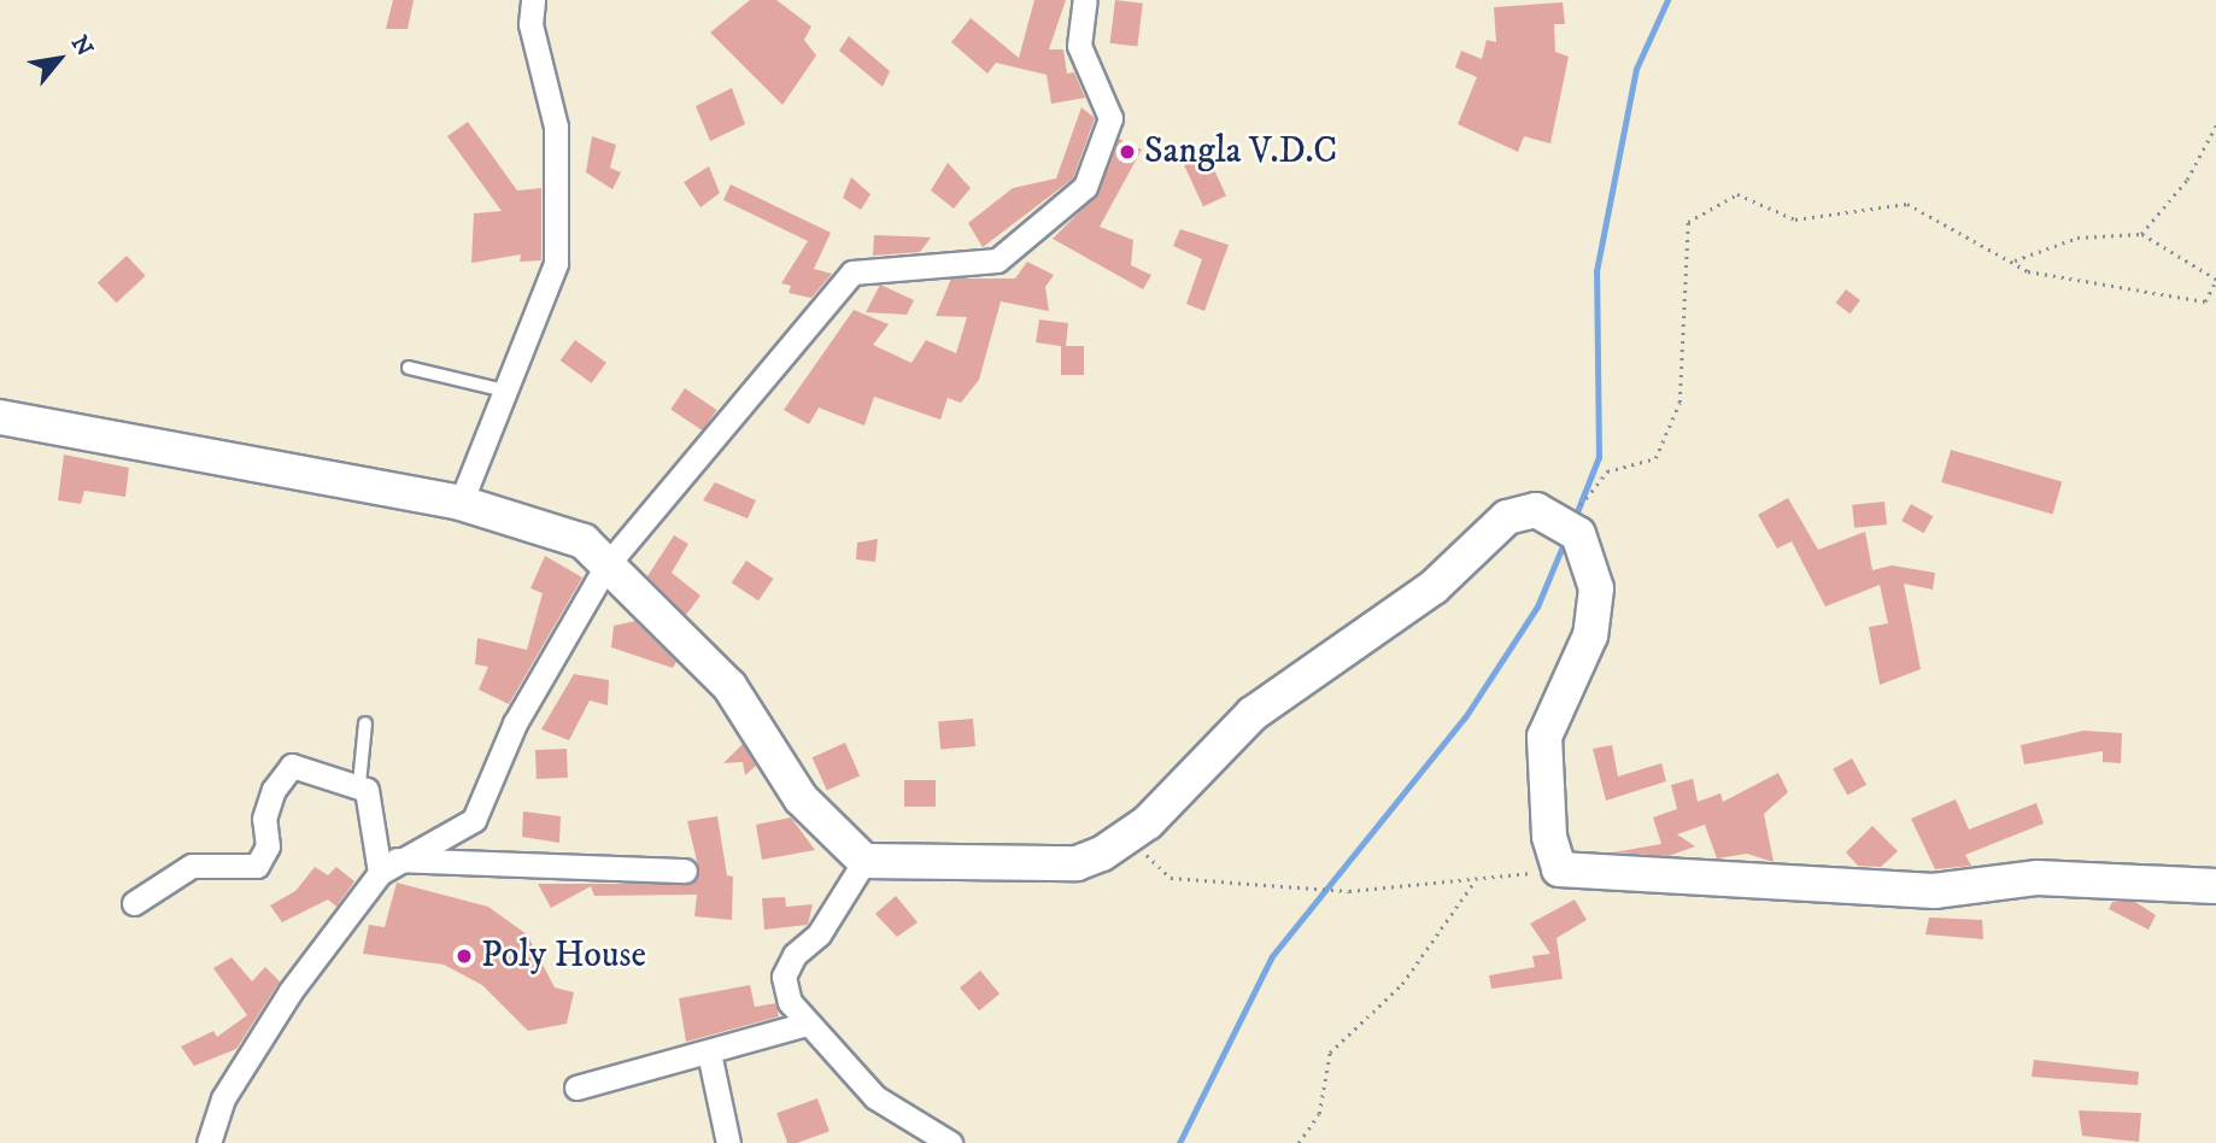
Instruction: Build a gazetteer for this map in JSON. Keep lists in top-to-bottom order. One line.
{"places":["Sangla V.D.C","Poly House"],"north":"top right"}
